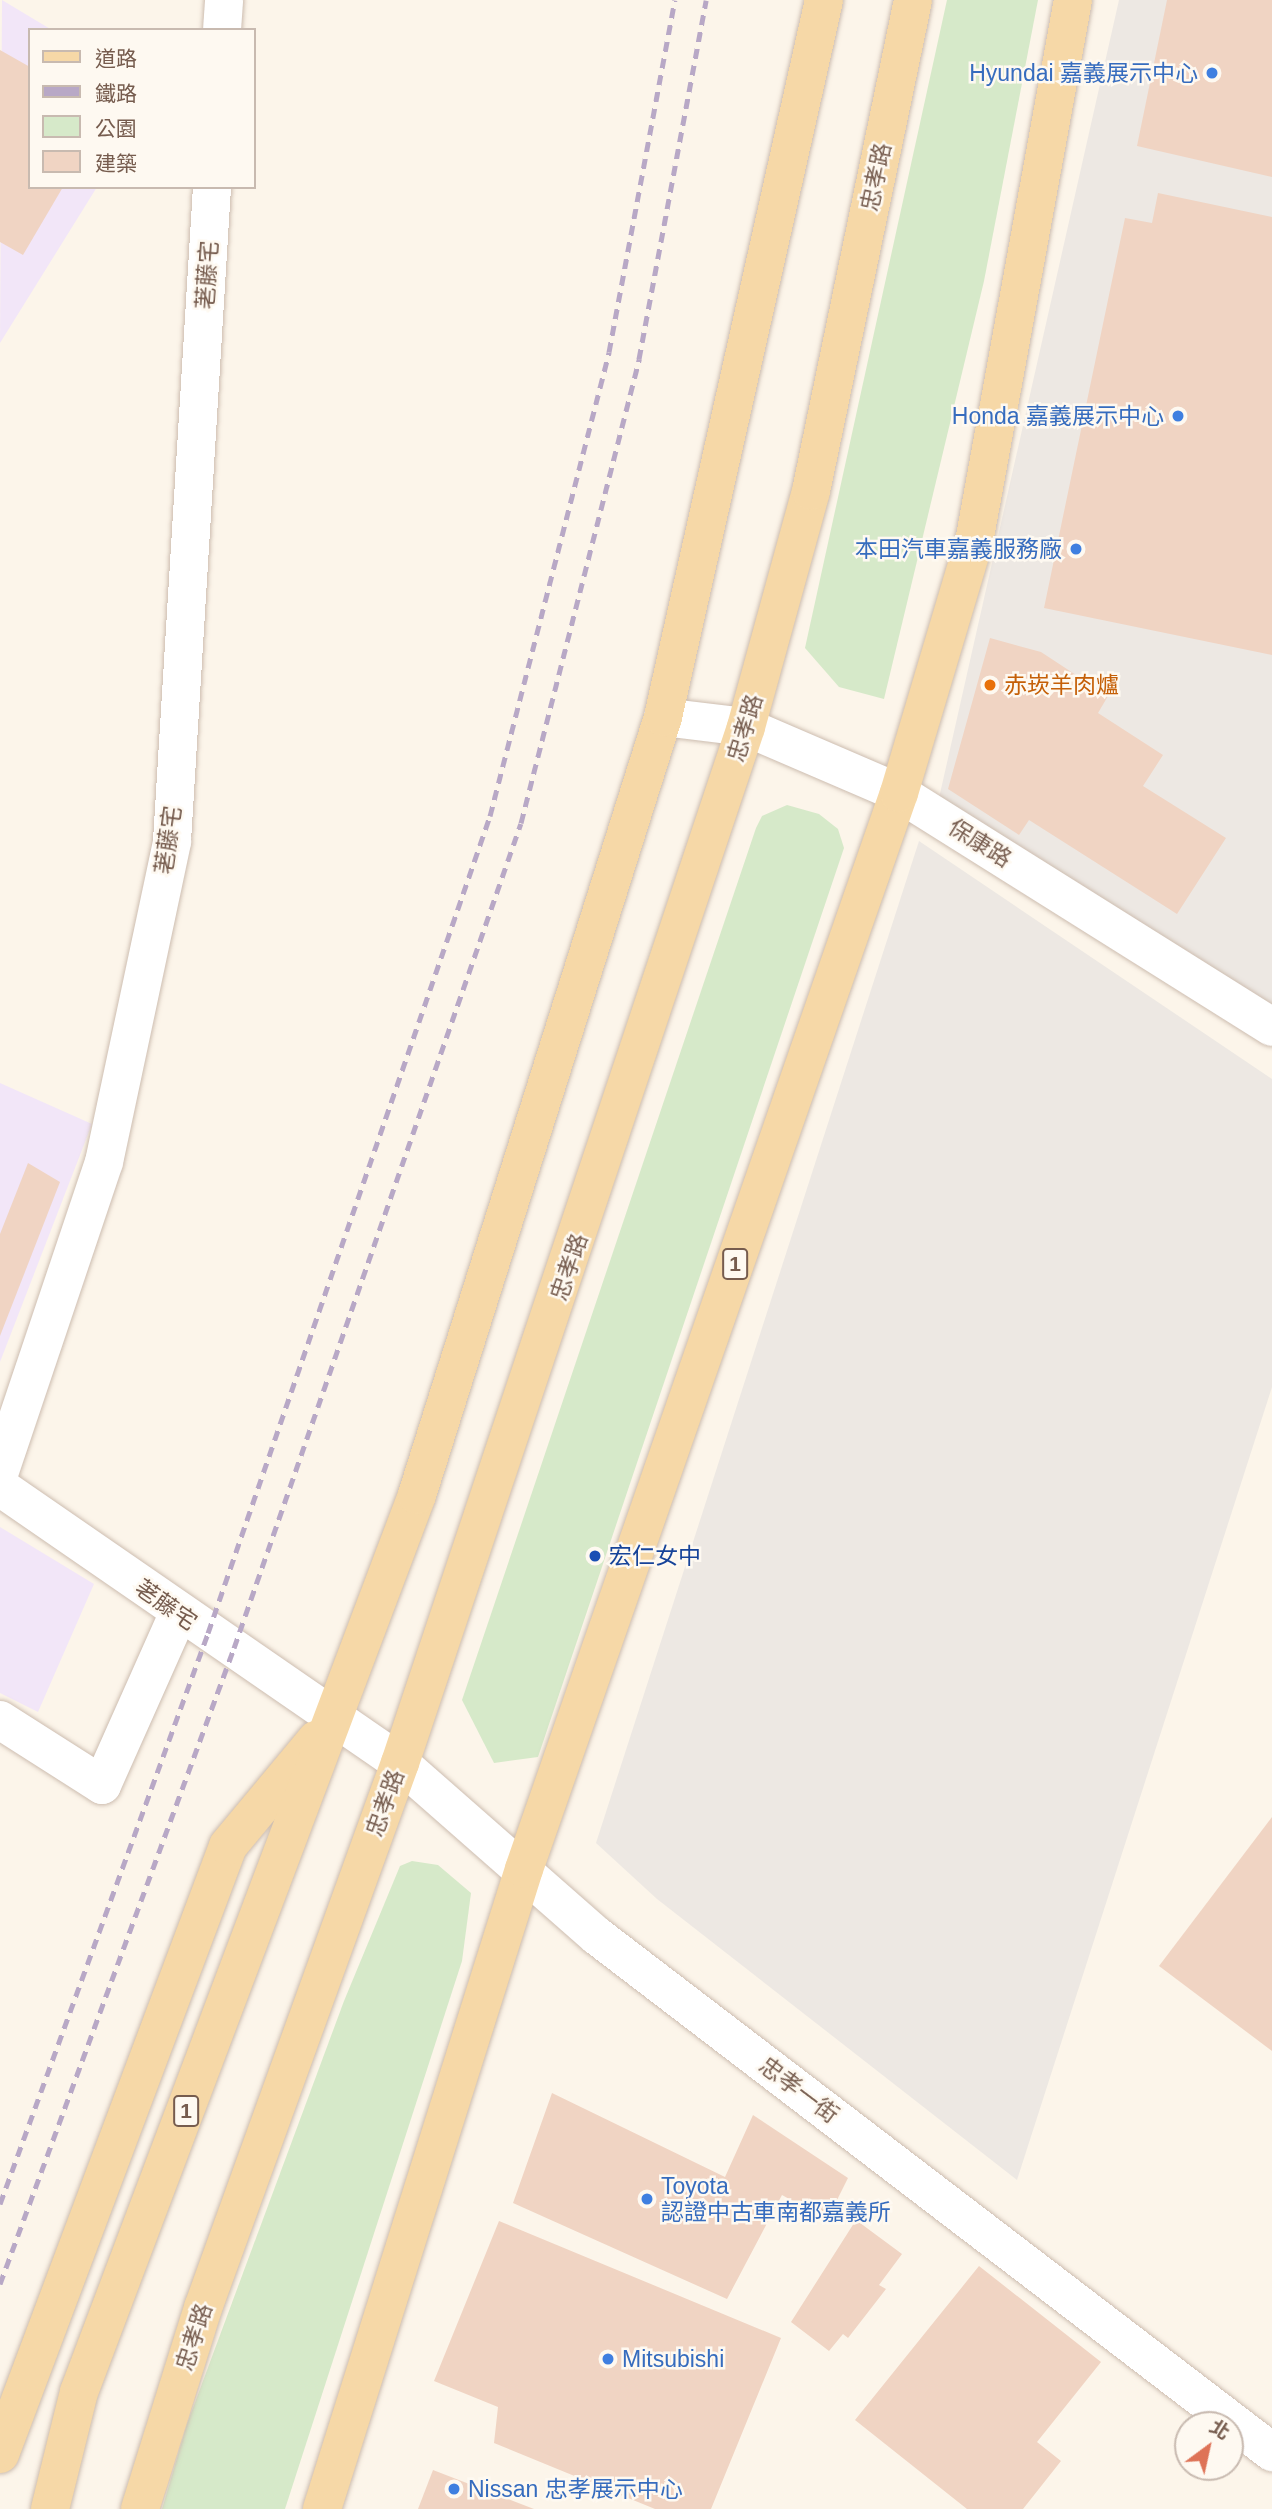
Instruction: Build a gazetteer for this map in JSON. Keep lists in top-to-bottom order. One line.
{"streets":{"main road":["忠孝路","1"],"street":["荖藤宅","保康路","忠孝一街"]},"crossings":[["忠孝路","保康路"],["忠孝路","忠孝一街"],["荖藤宅","1"],["荖藤宅","忠孝一街"],["保康路","1"],["1","忠孝一街"]],"places":["Hyundai 嘉義展示中心","Honda 嘉義展示中心","本田汽車嘉義服務廠","赤崁羊肉爐","宏仁女中","Toyota 認證中古車南都嘉義所","Mitsubishi","Nissan 忠孝展示中心"],"legend":["道路","鐵路","公園","建築"],"north":"top right"}
